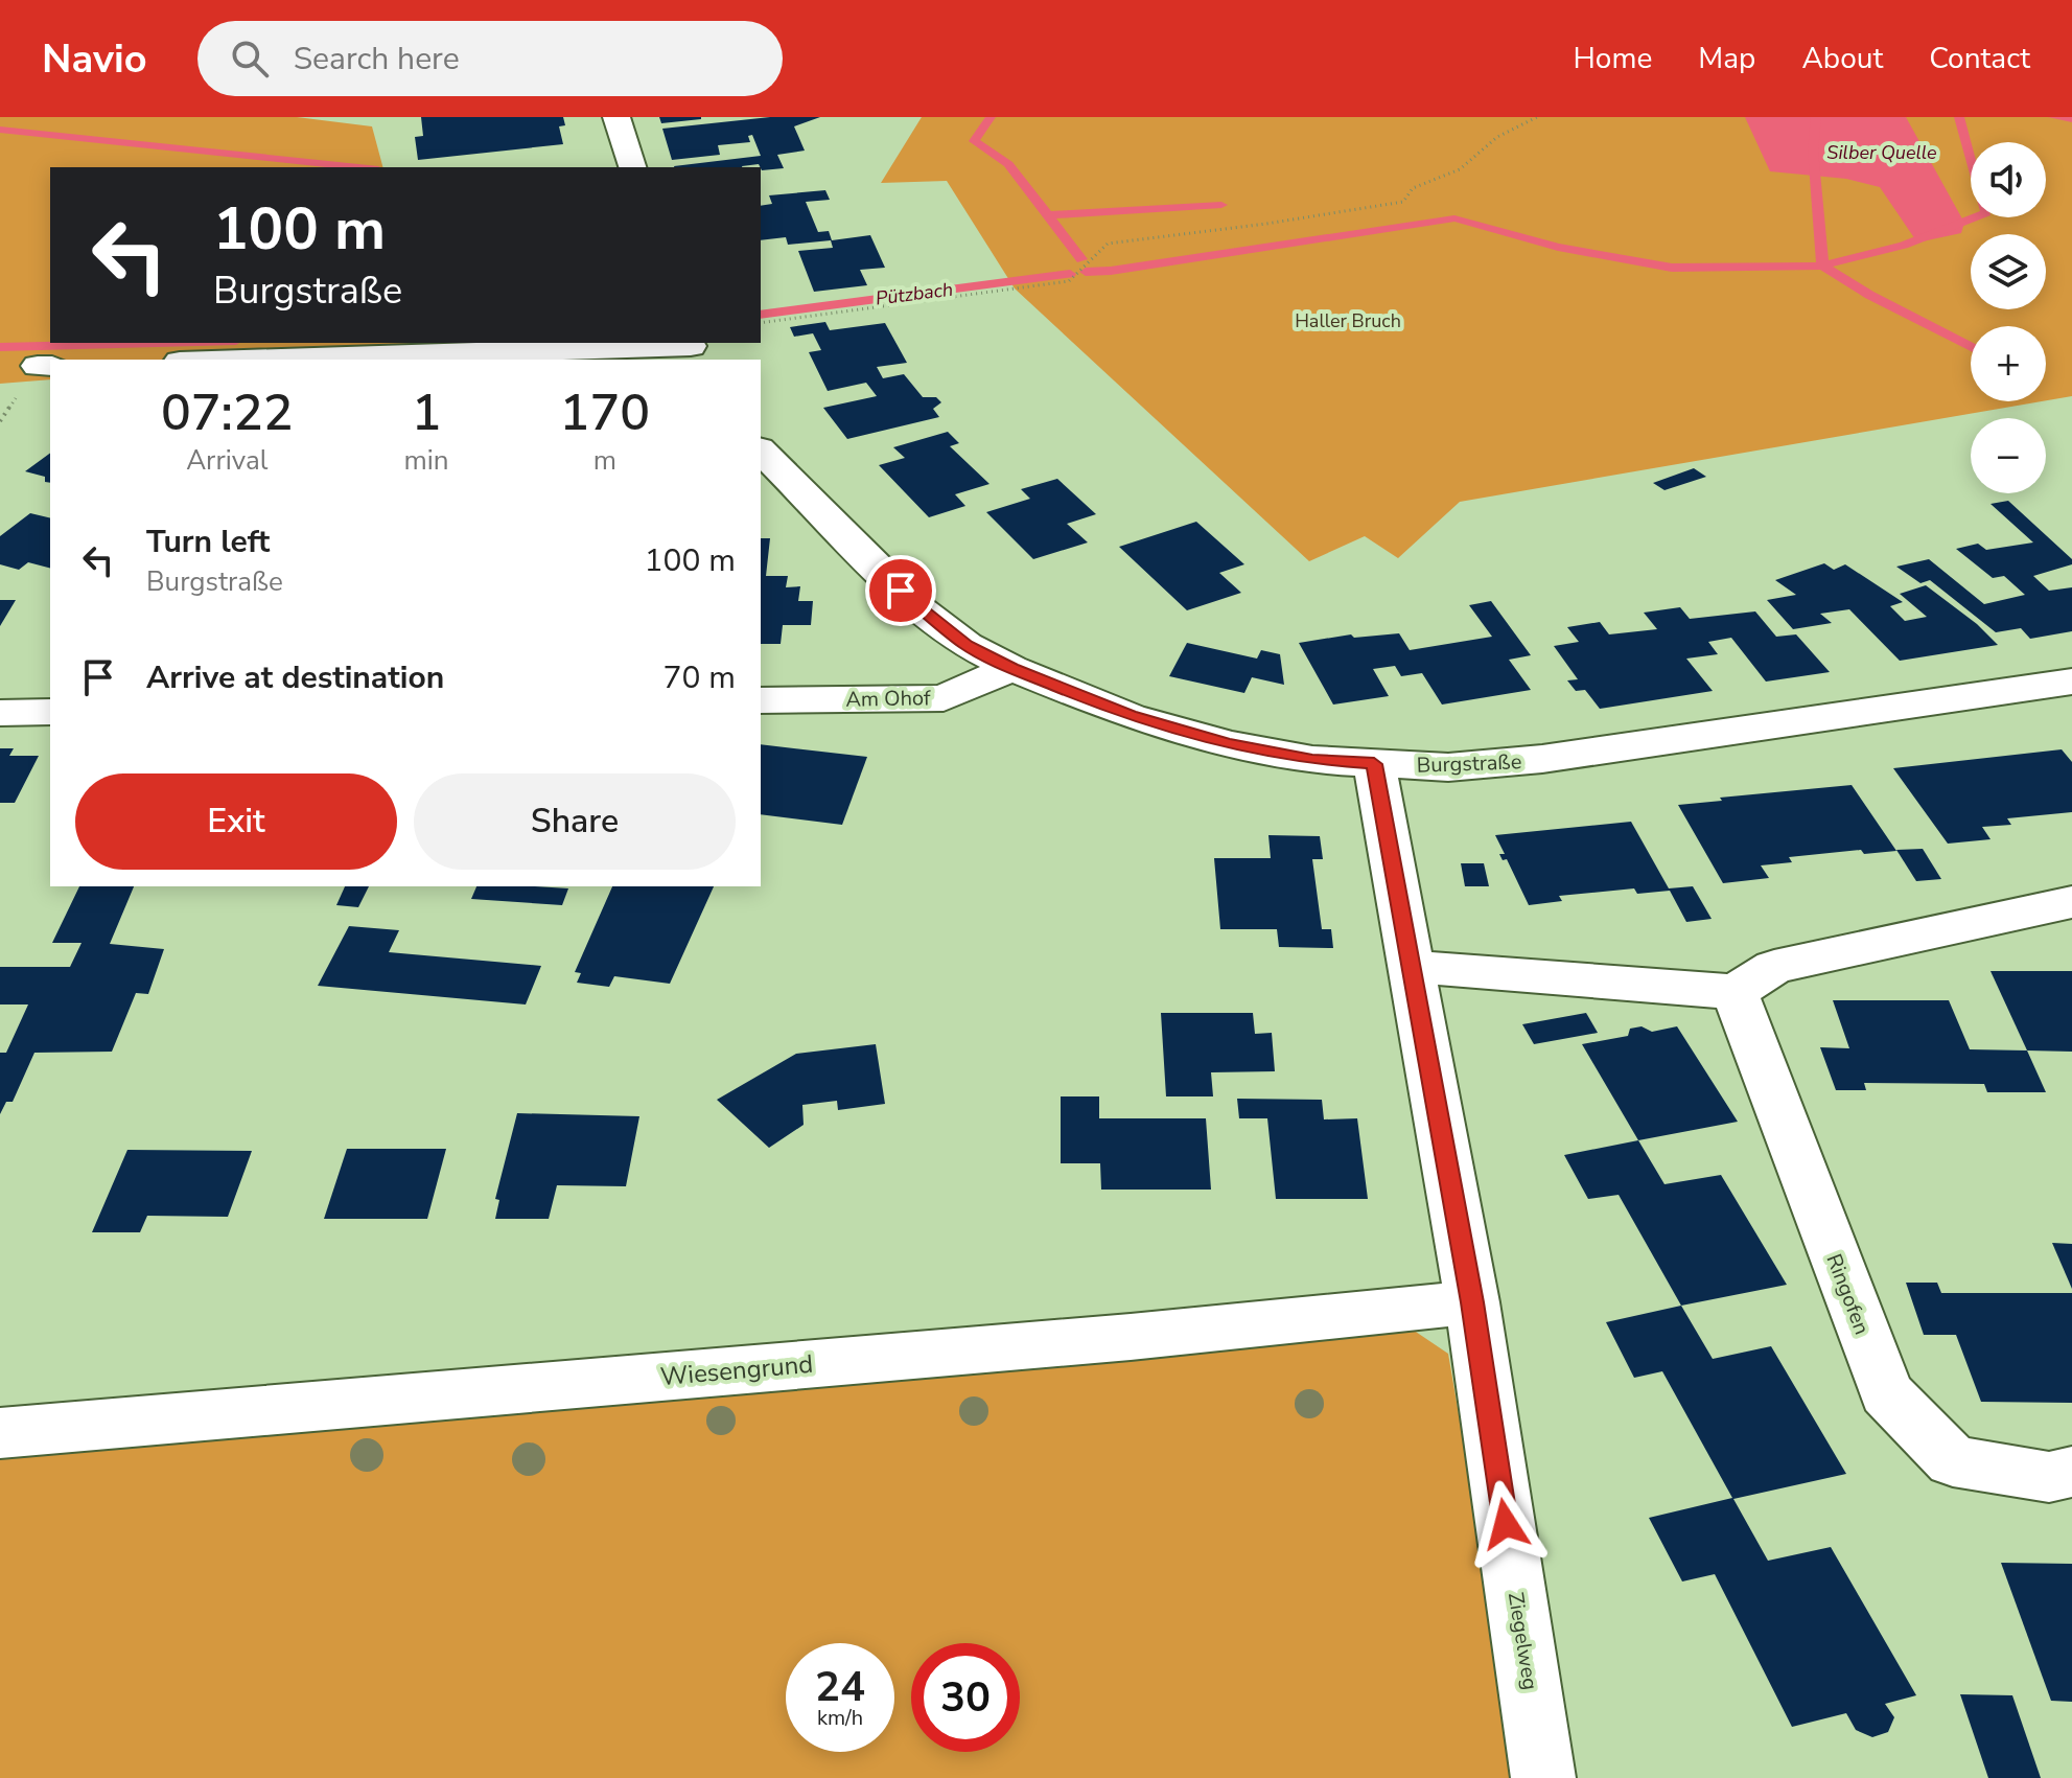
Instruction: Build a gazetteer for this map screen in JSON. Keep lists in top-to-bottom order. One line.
{"streets":{"street":["Am Ohof","Burgstraße","Ringofen","Wiesengrund","Ziegelweg"]},"crossings":[["Am Ohof","Burgstraße"],["Burgstraße","Ziegelweg"],["Wiesengrund","Ziegelweg"]],"water":["Silber Quelle","Pützbach"],"parks":["Haller Bruch"],"page":{"header":"Navio","search":"Search here","nav":["Home","Map","About","Contact"],"map_buttons":["+","−"],"turn":["100 m","Burgstraße"],"eta":["07:22","Arrival","1","min","170","m"],"list":[{"name":"Turn left","note":"Burgstraße","value":"100 m"},{"name":"Arrive at destination","value":"70 m"}],"buttons":["Exit","Share"],"speed":"24 km/h","limit":"30"}}
